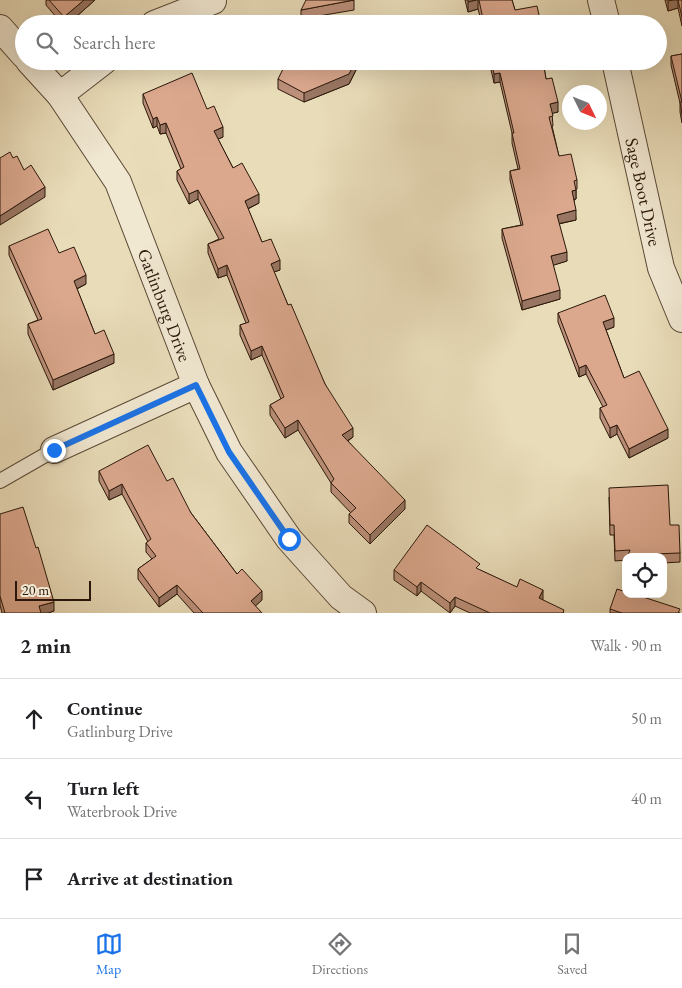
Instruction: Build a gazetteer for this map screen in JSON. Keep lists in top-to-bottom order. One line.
{"streets":{"street":["Sage Boot Drive","Gatlinburg Drive"]},"scale_bar":"20 m","north":"bottom right","page":{"search":"Search here","scale":"20 m","heading":["2 min","Walk · 90 m"],"list":[["Continue","Gatlinburg Drive","50 m"],["Turn left","Waterbrook Drive","40 m"],"Arrive at destination"],"nav":["Map","Directions","Saved"]}}
